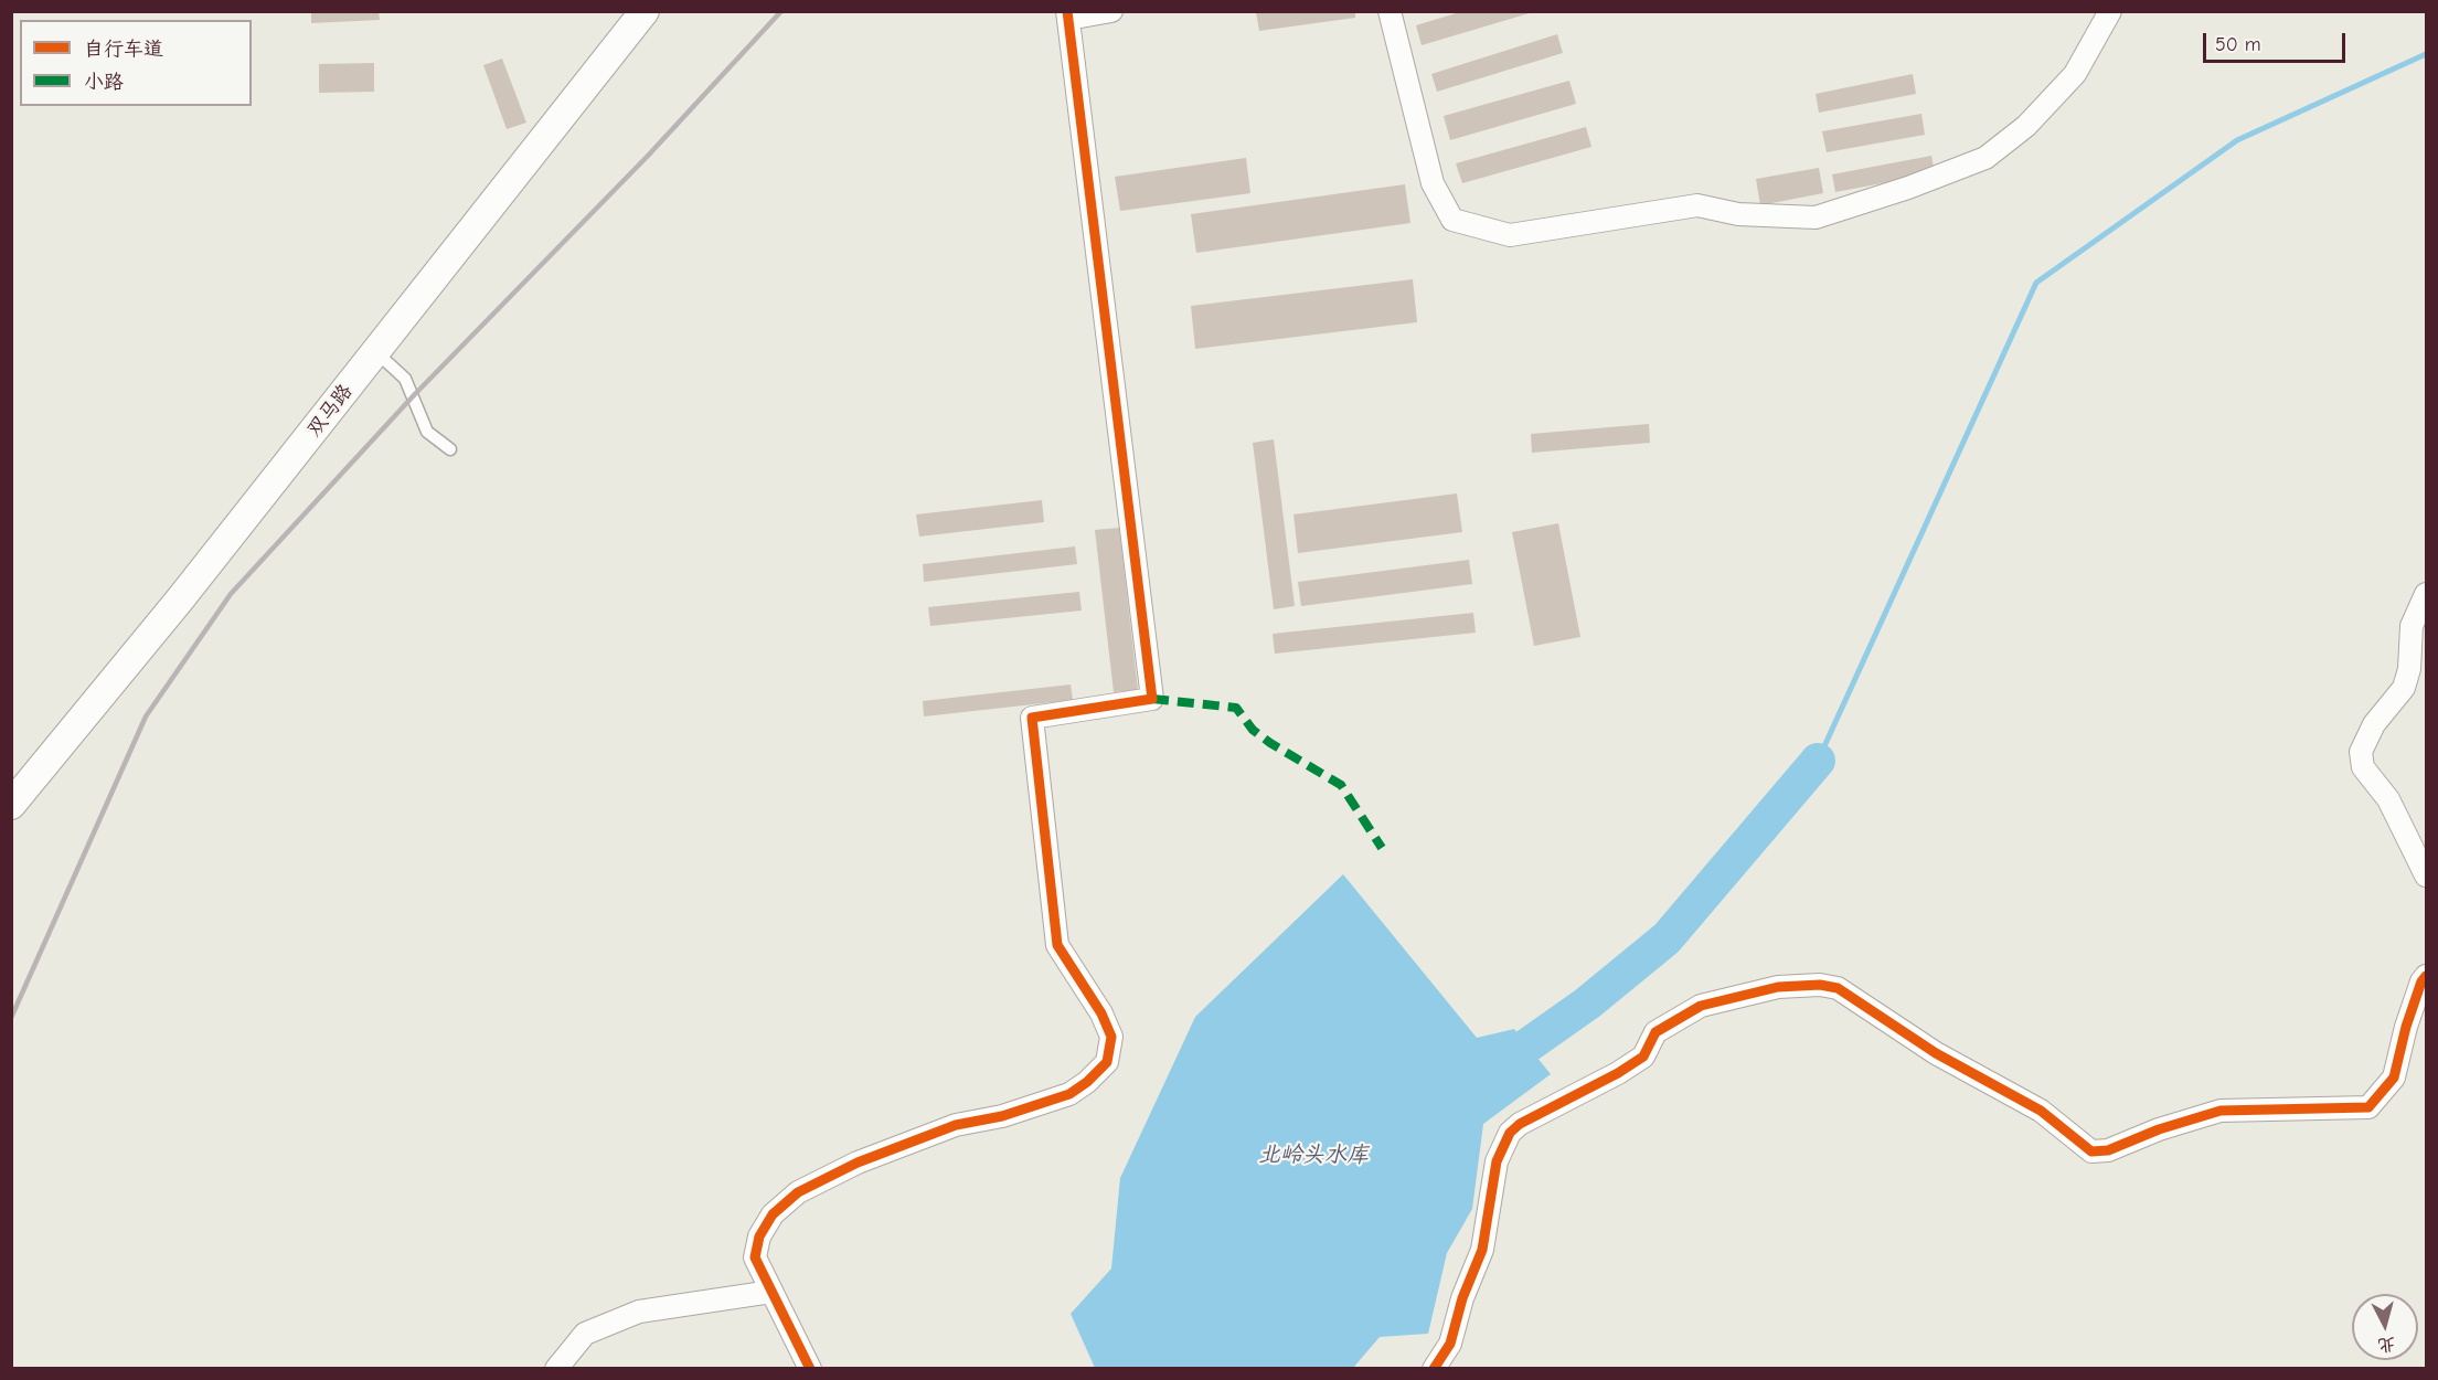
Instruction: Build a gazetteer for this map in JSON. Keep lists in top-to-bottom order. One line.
{"streets":{"street":["双马路"]},"water":["北岭头水库"],"legend":["自行车道","小路"],"scale_bar":"50 m","north":"bottom"}
